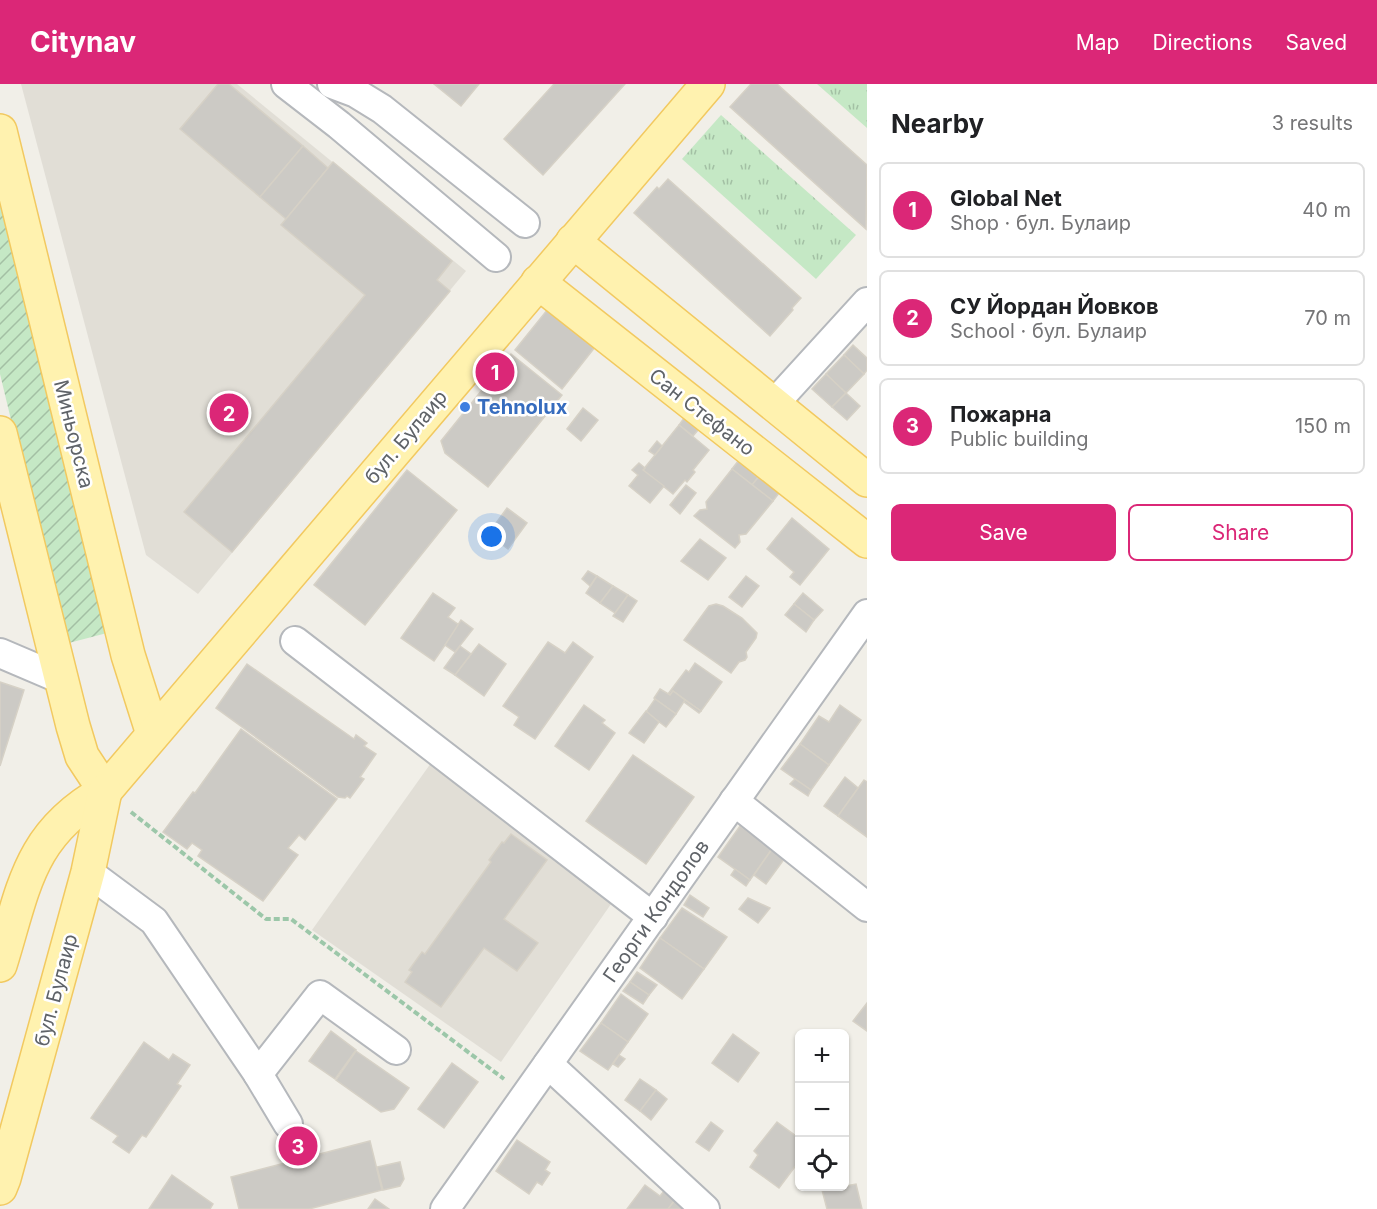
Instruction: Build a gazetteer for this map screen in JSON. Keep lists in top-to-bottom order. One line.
{"streets":{"main road":["Сан Стефано","Миньорска","бул. Булаир"],"street":["Георги Кондолов"]},"crossings":[["Сан Стефано","бул. Булаир"],["Миньорска","бул. Булаир"]],"places":["Tehnolux"],"page":{"header":"Citynav","nav":["Map","Directions","Saved"],"heading":["Nearby","3 results"],"list":[{"mark":"1","name":"Global Net","note":"Shop · бул. Булаир","value":"40 m"},{"mark":"2","name":"СУ Йордан Йовков","note":"School · бул. Булаир","value":"70 m"},{"mark":"3","name":"Пожарна","note":"Public building","value":"150 m"}],"pins":["1","2","3"],"buttons":["Save","Share"],"map_buttons":["+","−"]}}
